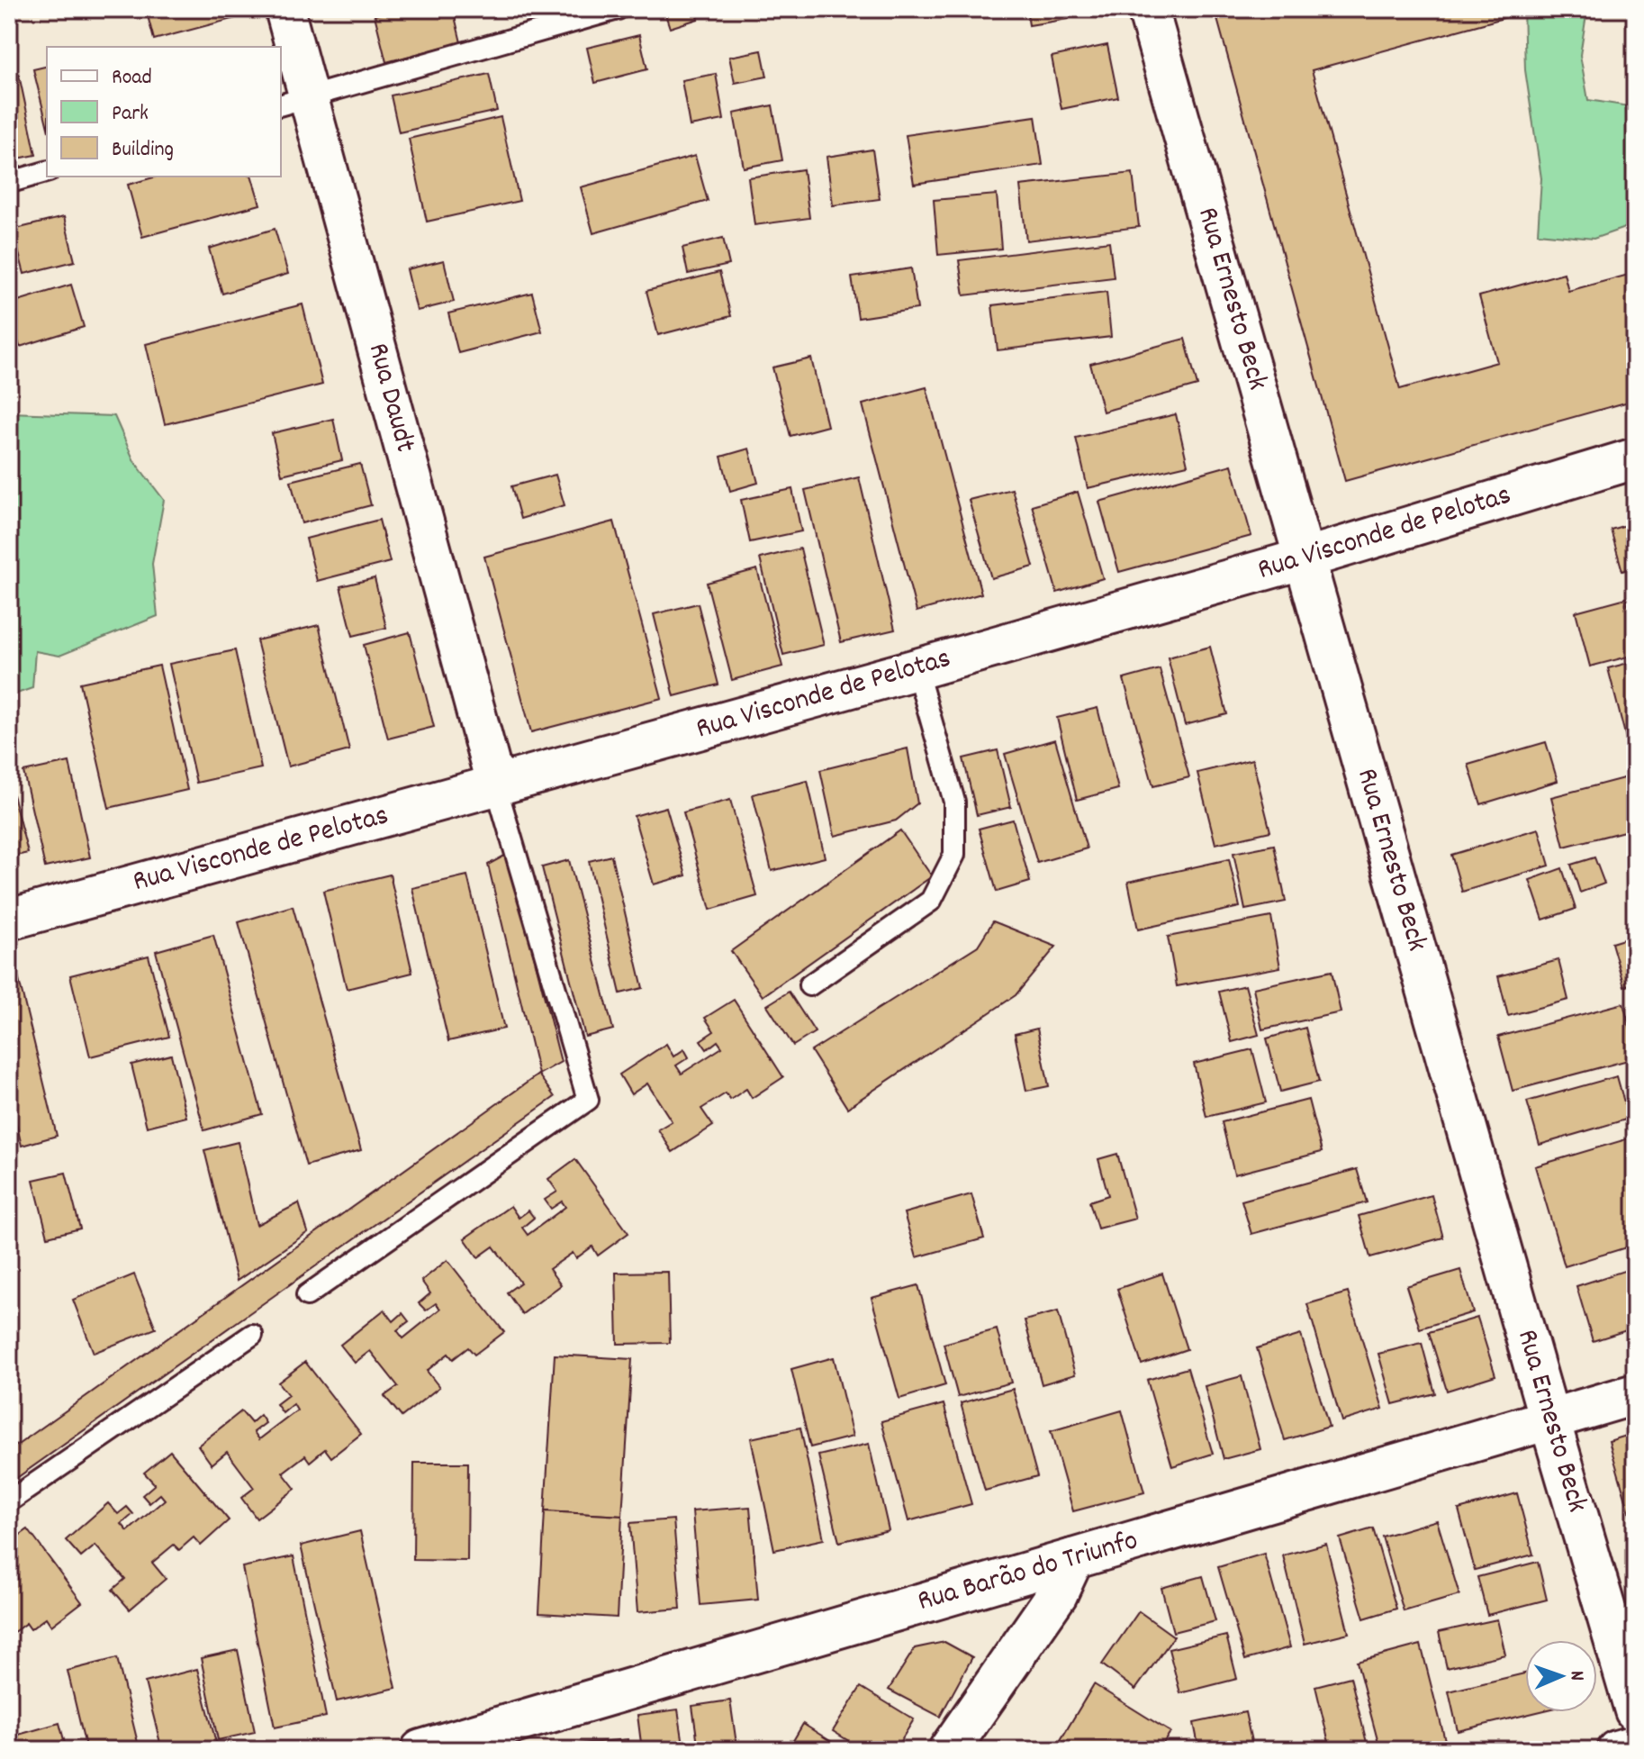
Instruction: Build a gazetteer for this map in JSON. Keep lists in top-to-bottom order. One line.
{"streets":{"street":["Rua Ernesto Beck","Rua Daudt","Rua Visconde de Pelotas","Rua Barão do Triunfo"]},"crossings":[["Rua Ernesto Beck","Rua Visconde de Pelotas"],["Rua Ernesto Beck","Rua Barão do Triunfo"],["Rua Daudt","Rua Visconde de Pelotas"]],"legend":["Road","Park","Building"],"north":"right"}
